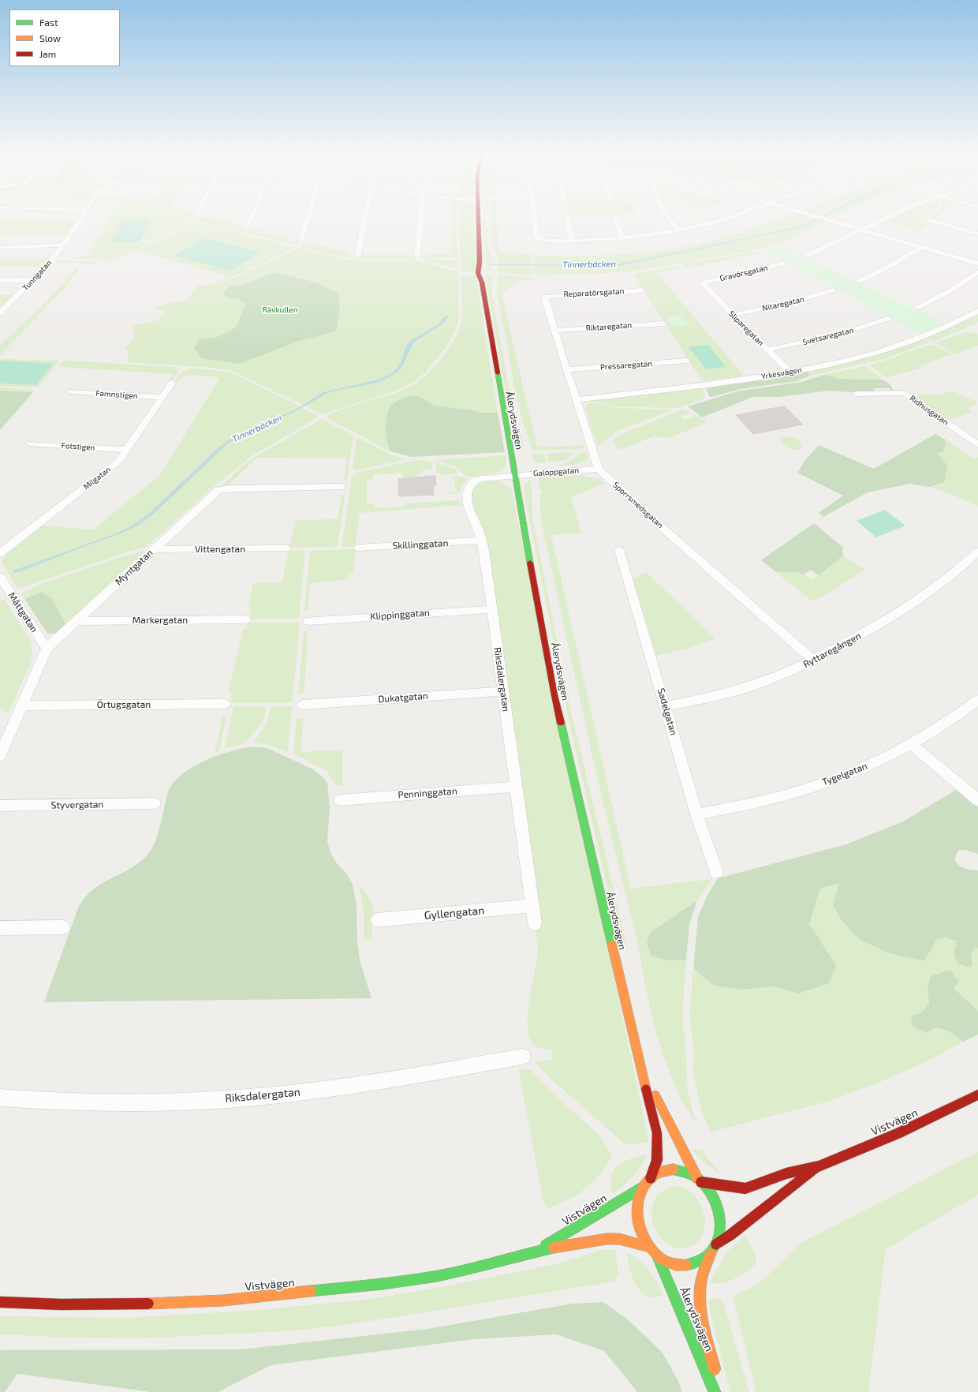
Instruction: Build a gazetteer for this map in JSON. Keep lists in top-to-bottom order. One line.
{"streets":{"main road":["Ålerydsvägen","Vistvägen"],"street":["Gravörsgatan","Tunngatan","Reparatörsgatan","Nitaregatan","Riktaregatan","Sliparegatan","Svetsaregatan","Pressaregatan","Yrkesvägen","Famnstigen","Ridhusgatan","Fotstigen","Galoppgatan","Milgatan","Sporrsmedsgatan","Skillinggatan","Vittengatan","Myntgatan","Måttgatan","Klippinggatan","Markergatan","Ryttaregången","Riksdalergatan","Dukatgatan","Örtugsgatan","Sadelgatan","Tygelgatan","Penninggatan","Styvergatan","Gyllengatan"]},"crossings":[["Gravörsgatan","Sliparegatan"],["Reparatörsgatan","Sporrsmedsgatan"],["Nitaregatan","Sliparegatan"],["Riktaregatan","Sporrsmedsgatan"],["Sliparegatan","Svetsaregatan"],["Sliparegatan","Yrkesvägen"],["Pressaregatan","Sporrsmedsgatan"],["Yrkesvägen","Sporrsmedsgatan"],["Famnstigen","Milgatan"],["Ålerydsvägen","Galoppgatan"],["Ålerydsvägen","Riksdalergatan"],["Ålerydsvägen","Vistvägen"],["Fotstigen","Milgatan"],["Galoppgatan","Sporrsmedsgatan"],["Galoppgatan","Riksdalergatan"],["Sporrsmedsgatan","Ryttaregången"],["Skillinggatan","Riksdalergatan"],["Vittengatan","Myntgatan"],["Myntgatan","Måttgatan"],["Myntgatan","Markergatan"],["Myntgatan","Örtugsgatan"],["Klippinggatan","Riksdalergatan"],["Ryttaregången","Sadelgatan"],["Riksdalergatan","Dukatgatan"],["Riksdalergatan","Penninggatan"],["Riksdalergatan","Gyllengatan"],["Sadelgatan","Tygelgatan"]],"water":["Tinnerbäcken"],"parks":["Rävkullen"],"legend":["Fast","Slow","Jam"]}
